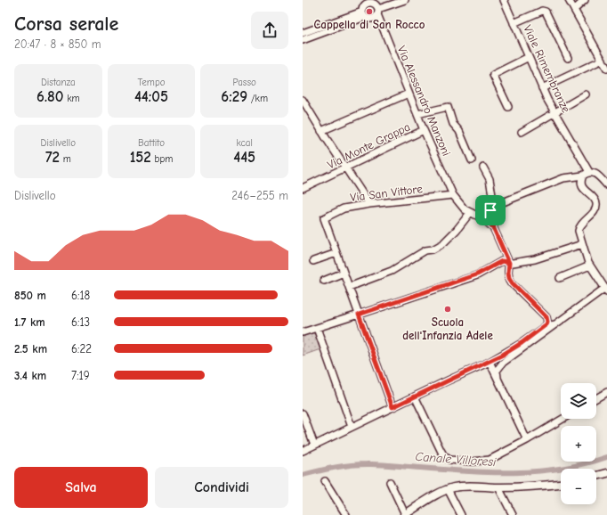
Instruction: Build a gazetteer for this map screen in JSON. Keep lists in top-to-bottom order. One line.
{"streets":{"street":["Viale Rimembranze","Via Alessandro Manzoni","Via Monte Grappa","Via San Vittore"]},"crossings":[["Via Alessandro Manzoni","Via Monte Grappa"],["Via Alessandro Manzoni","Via San Vittore"]],"water":["Canale Villoresi"],"places":["Cappella di San Rocco","Scuola dell'Infanzia Adele"],"page":{"heading":["Corsa serale","20:47 · 8 × 850 m"],"stats":[["Distanza","6.80 km"],["Tempo","44:05"],["Passo","6:29 /km"],["Dislivello","72 m"],["Battito","152 bpm"],["kcal","445"]],"chart":["Dislivello","246–255 m"],"list":[{"name":"850 m","note":"6:18"},{"name":"1.7 km","note":"6:13"},{"name":"2.5 km","note":"6:22"},{"name":"3.4 km","note":"7:19"}],"map_buttons":["+","−"],"buttons":["Salva","Condividi"]}}
